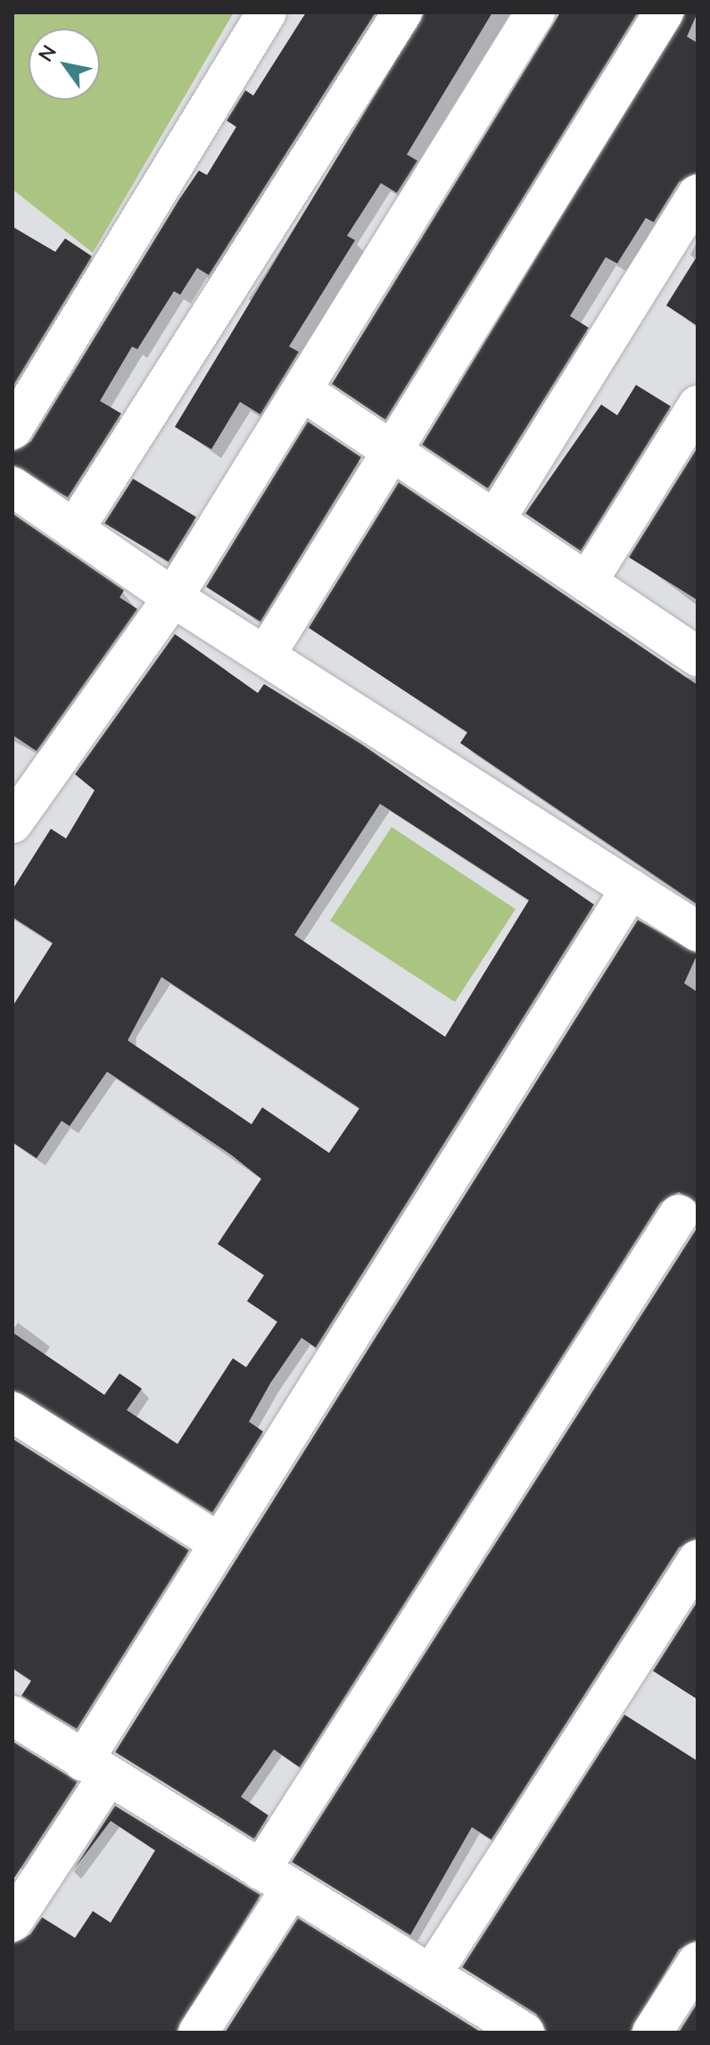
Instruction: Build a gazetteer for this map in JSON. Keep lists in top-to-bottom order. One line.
{"north":"top left"}
